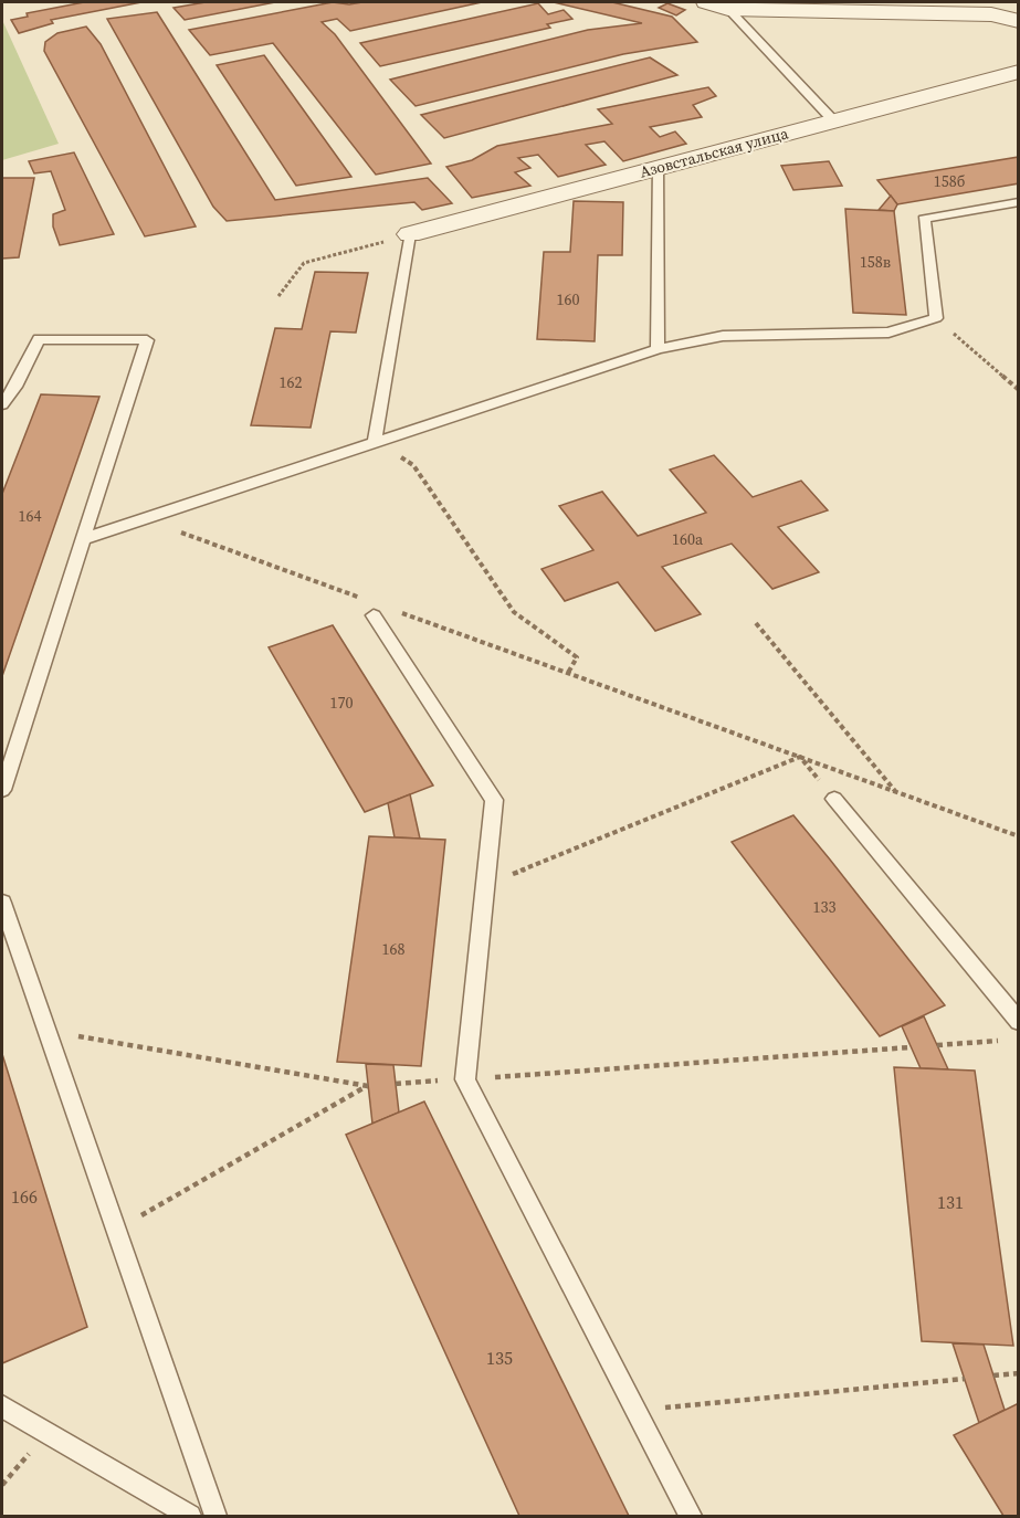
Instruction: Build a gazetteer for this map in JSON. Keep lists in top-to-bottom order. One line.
{"streets":{"street":["Азовстальская улица"]},"house_numbers":["158б","158в","160","162","164","160а","170","133","168","166","131","135"]}
